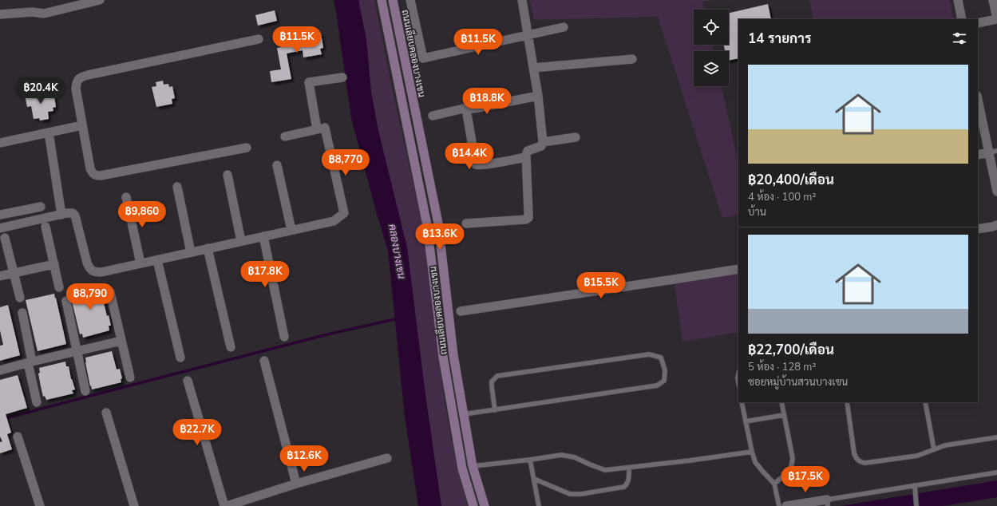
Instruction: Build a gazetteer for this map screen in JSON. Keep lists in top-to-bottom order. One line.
{"streets":{"main road":["ถนนเลียบคลองบางเขน"]},"water":["คลองบางเขน"],"page":{"heading":"14 รายการ","price":["฿11.5K","฿11.5K","฿20.4K","฿18.8K","฿14.4K","฿8,770","฿9,860","฿13.6K","฿17.8K","฿15.5K","฿8,790","฿22.7K","฿12.6K","฿17.5K"],"list":[{"name":"฿20,400/เดือน","note":"4 ห้อง · 100 m² · บ้าน"},{"name":"฿22,700/เดือน","note":"5 ห้อง · 128 m² · ซอยหมู่บ้านสวนบางเขน"}]}}
